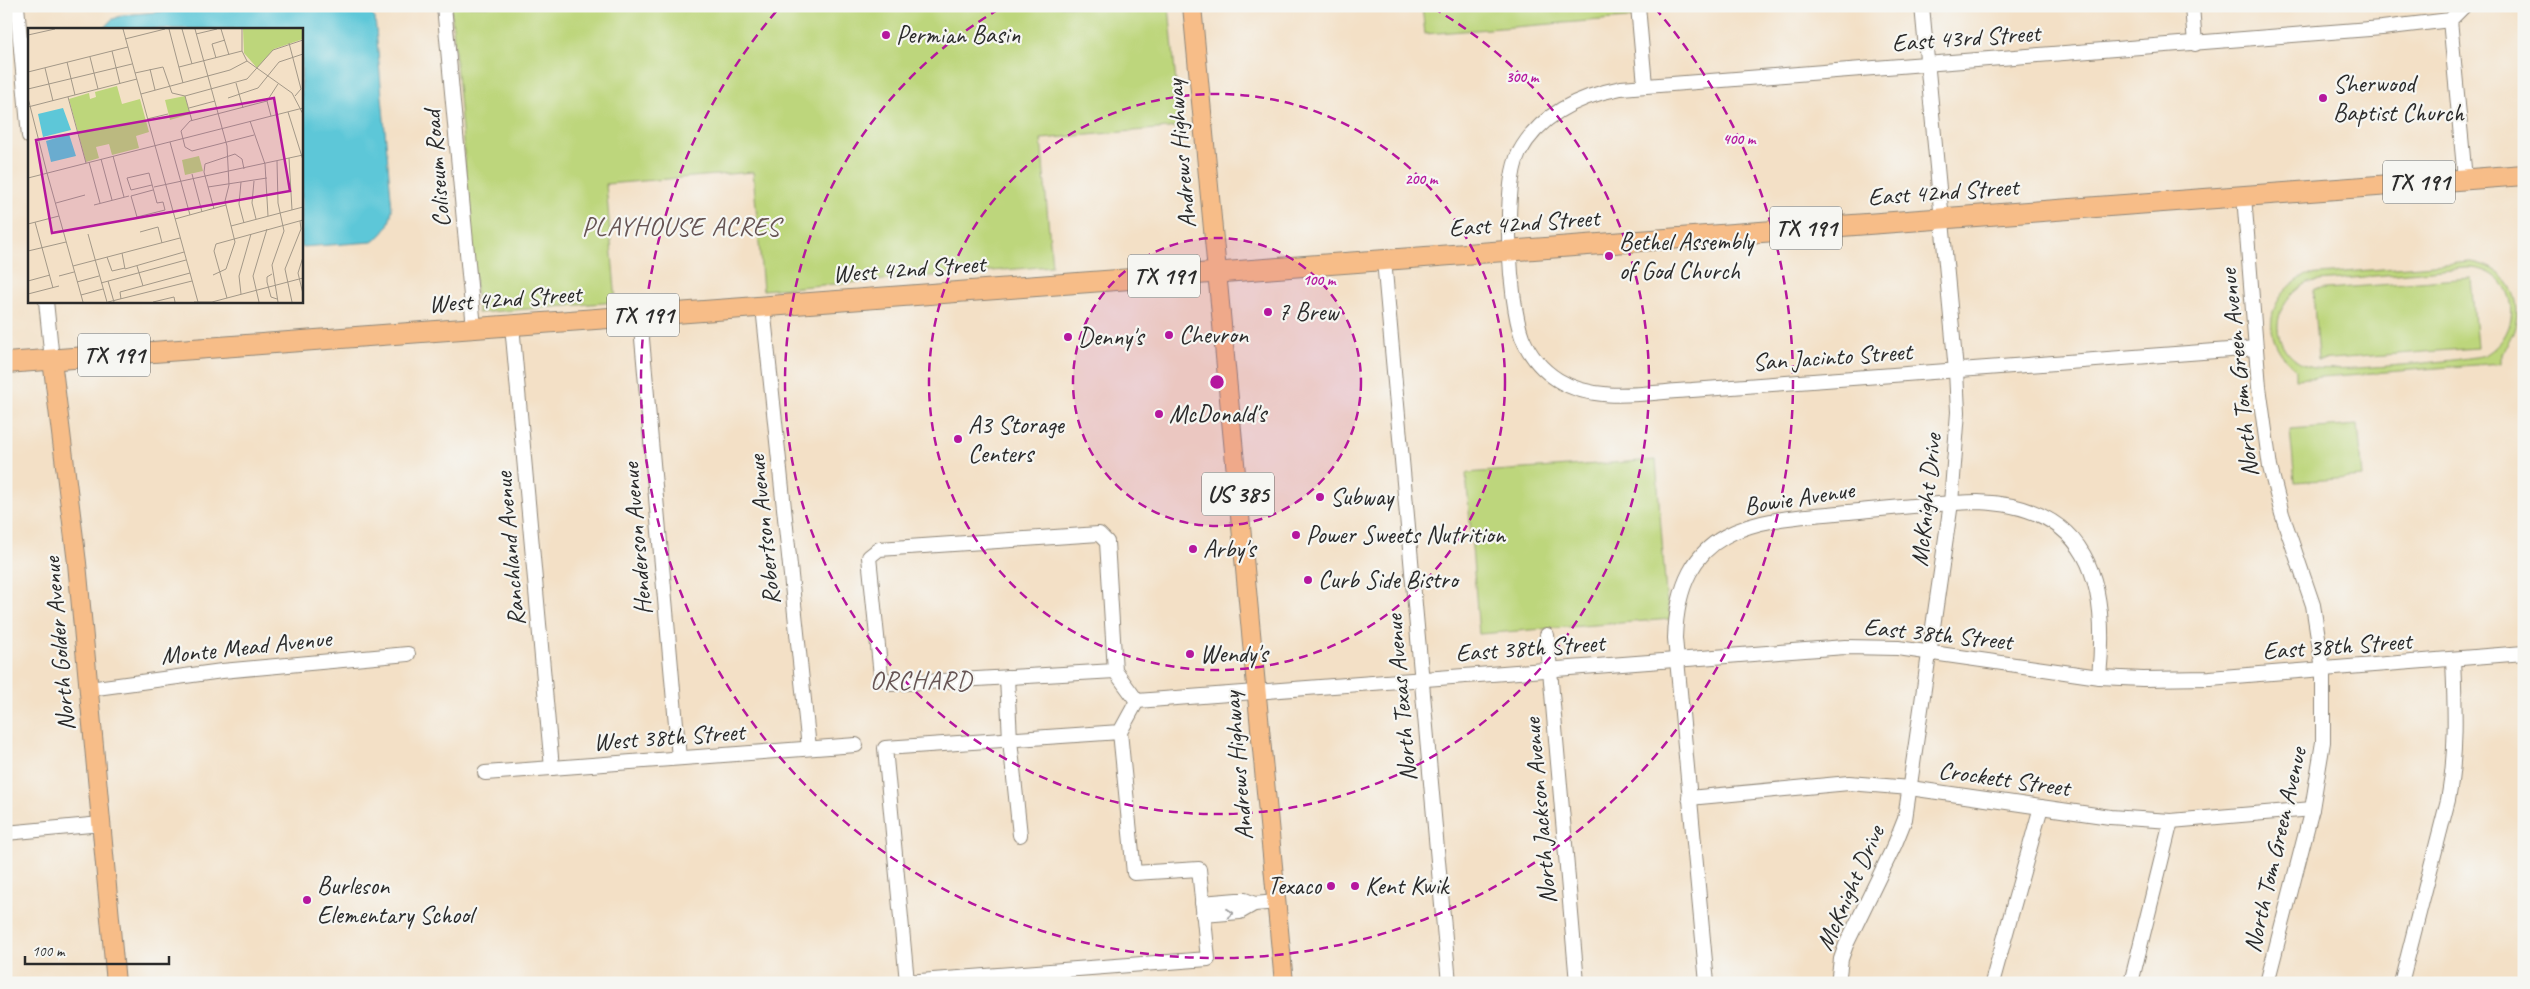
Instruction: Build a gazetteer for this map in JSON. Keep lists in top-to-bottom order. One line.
{"streets":{"highway":["TX 191","East 42nd Street","West 42nd Street"],"main road":["Andrews Highway","US 385","North Golder Avenue"],"street":["East 43rd Street","Coliseum Road","San Jacinto Street","North Tom Green Avenue","Bowie Avenue","McKnight Drive","Robertson Avenue","Henderson Avenue","Ranchland Avenue","East 38th Street","Monte Mead Avenue","North Texas Avenue","West 38th Street","Crockett Street","North Jackson Avenue"]},"crossings":[["East 43rd Street","East 42nd Street"],["East 43rd Street","San Jacinto Street"],["East 43rd Street","McKnight Drive"],["Andrews Highway","East 42nd Street"],["Andrews Highway","West 42nd Street"],["Andrews Highway","East 38th Street"],["Coliseum Road","West 42nd Street"],["East 42nd Street","West 42nd Street"],["East 42nd Street","San Jacinto Street"],["East 42nd Street","North Tom Green Avenue"],["East 42nd Street","McKnight Drive"],["East 42nd Street","North Texas Avenue"],["West 42nd Street","Robertson Avenue"],["West 42nd Street","Henderson Avenue"],["West 42nd Street","Ranchland Avenue"],["West 42nd Street","North Golder Avenue"],["San Jacinto Street","North Tom Green Avenue"],["San Jacinto Street","McKnight Drive"],["North Tom Green Avenue","East 38th Street"],["North Tom Green Avenue","Crockett Street"],["Bowie Avenue","McKnight Drive"],["Bowie Avenue","East 38th Street"],["Bowie Avenue","Crockett Street"],["McKnight Drive","East 38th Street"],["McKnight Drive","Crockett Street"],["Robertson Avenue","West 38th Street"],["Henderson Avenue","West 38th Street"],["Ranchland Avenue","West 38th Street"],["East 38th Street","North Texas Avenue"],["East 38th Street","North Jackson Avenue"],["North Golder Avenue","Monte Mead Avenue"]],"districts":["PLAYHOUSE ACRES","ORCHARD"],"places":["Permian Basin","Sherwood Baptist Church","Bethel Assembly of God Church","7 Brew","Chevron","Denny's","McDonald's","A3 Storage Centers","Subway","Power Sweets Nutrition","Arby's","Curb Side Bistro","Wendy's","Texaco","Kent Kwik","Burleson Elementary School"],"scale_bar":"100 m","rings":["300 m","400 m","200 m","100 m"]}
